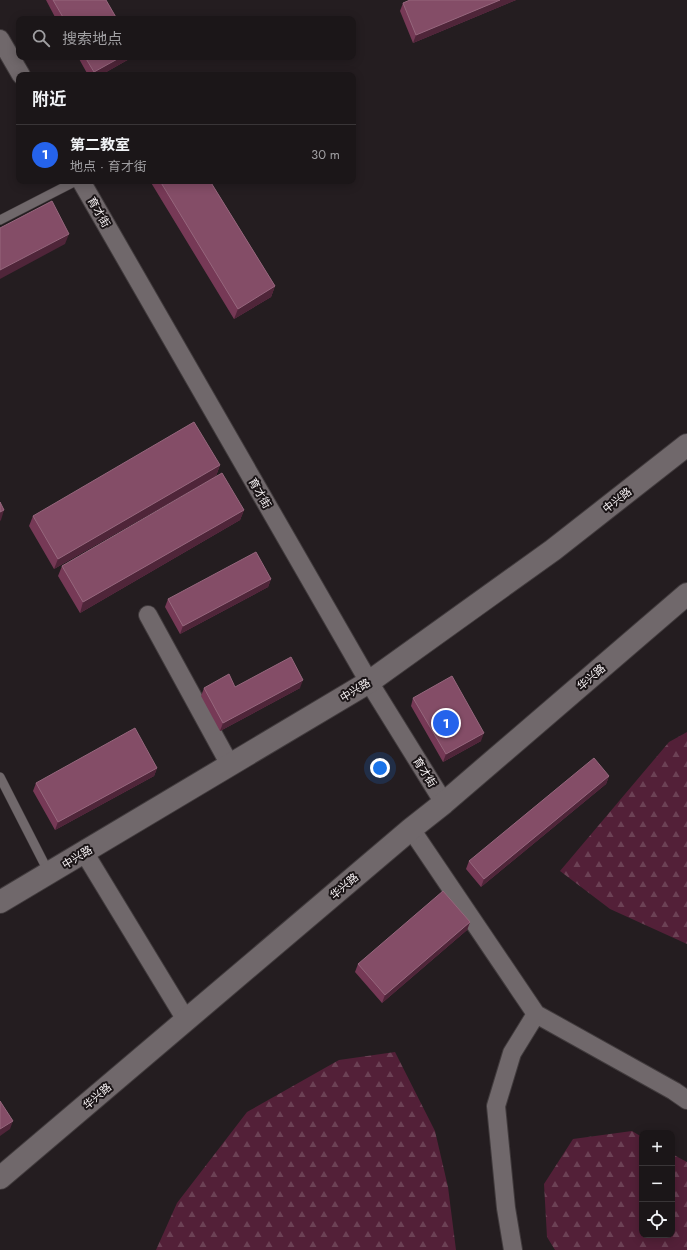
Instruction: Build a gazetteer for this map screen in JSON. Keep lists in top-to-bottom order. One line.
{"streets":{"main road":["中兴路","华兴路"],"street":["育才街"]},"crossings":[["育才街","中兴路"],["育才街","华兴路"]],"page":{"search":"搜索地点","heading":"附近","list":[{"mark":"1","name":"第二教室","note":"地点 · 育才街","value":"30 m"}],"pins":"1","map_buttons":["+","−"]}}
